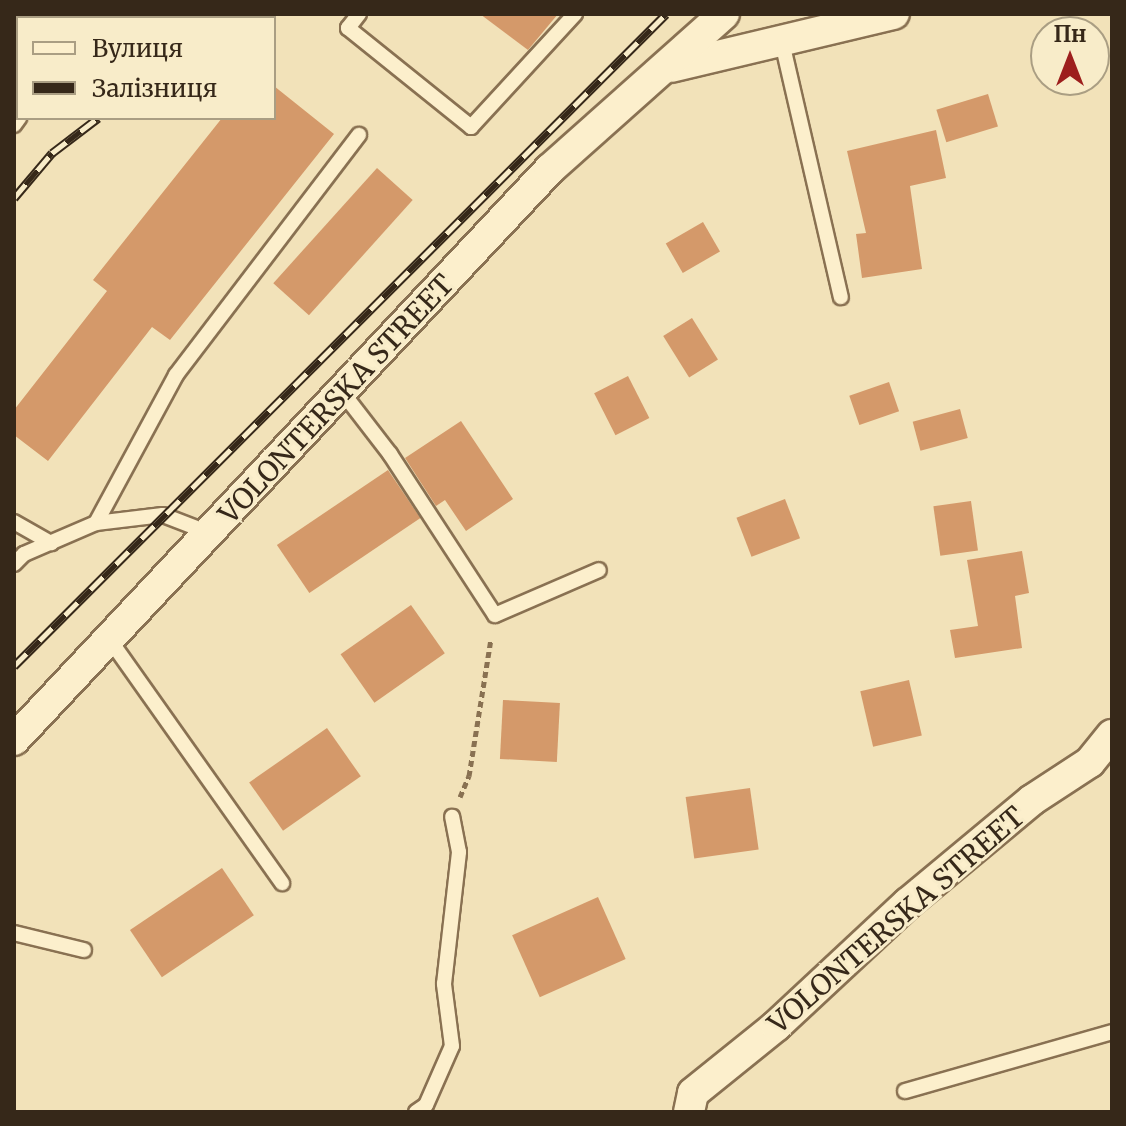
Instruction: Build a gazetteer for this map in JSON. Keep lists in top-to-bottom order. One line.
{"streets":{"street":["VOLONTERSKA STREET"]},"legend":["Вулиця","Залізниця"],"north":"top"}
